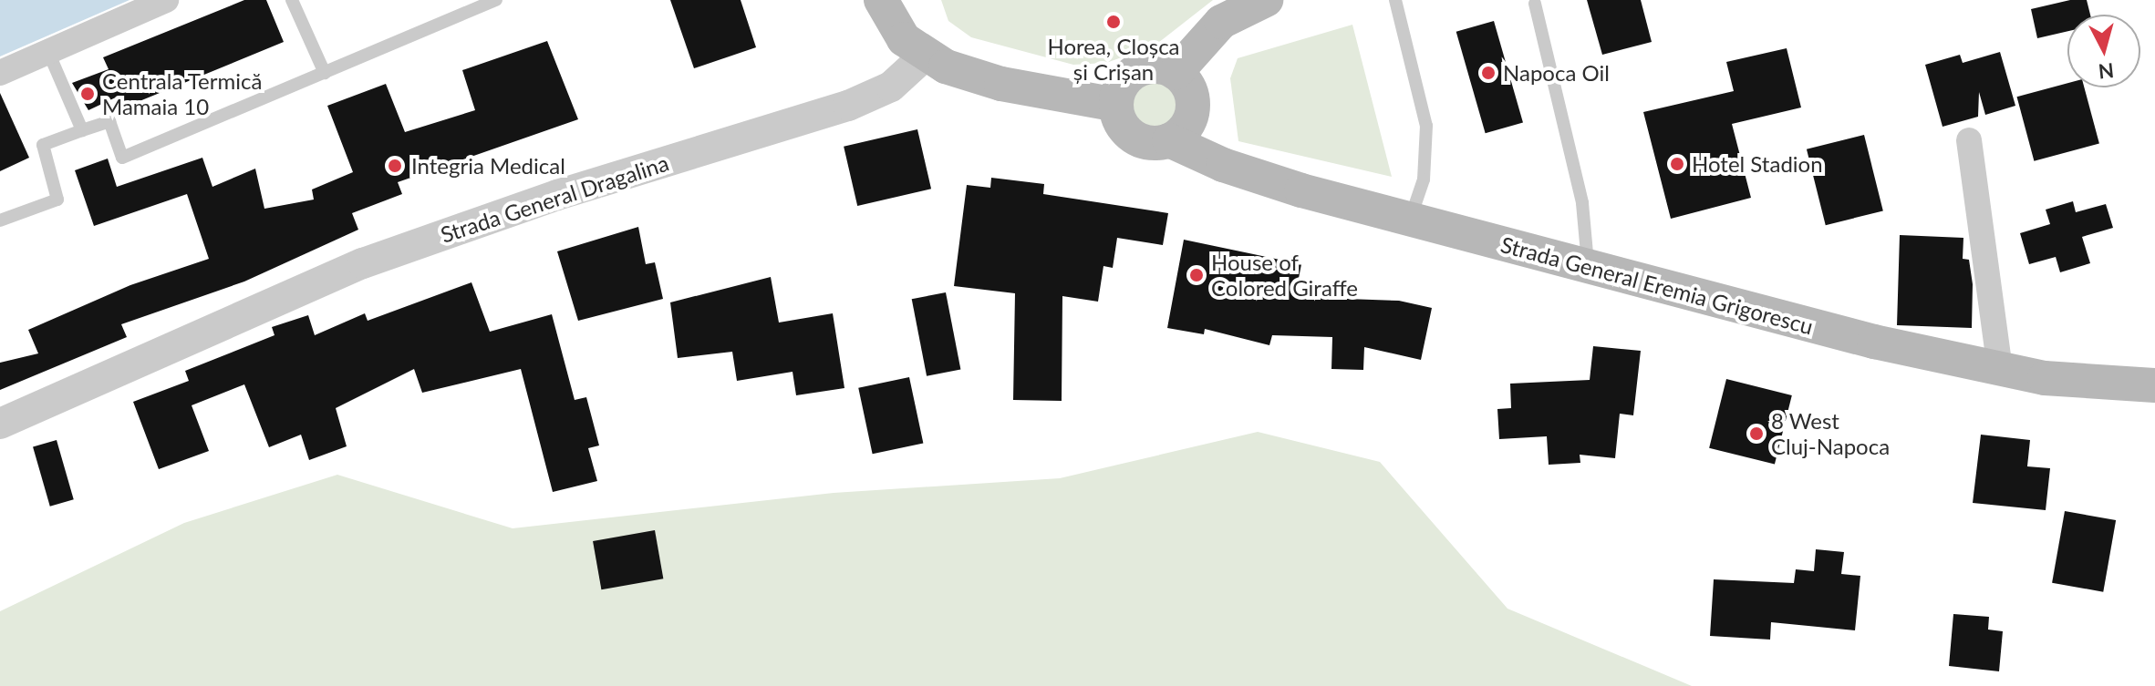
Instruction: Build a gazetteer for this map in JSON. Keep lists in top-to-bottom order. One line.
{"streets":{"main road":["Strada General Eremia Grigorescu"],"street":["Strada General Dragalina"]},"places":["Horea, Cloșca și Crișan","Napoca Oil","Centrala Termică Mamaia 10","Hotel Stadion","Integria Medical","House of Colored Giraffe","8 West Cluj-Napoca"],"north":"bottom"}
